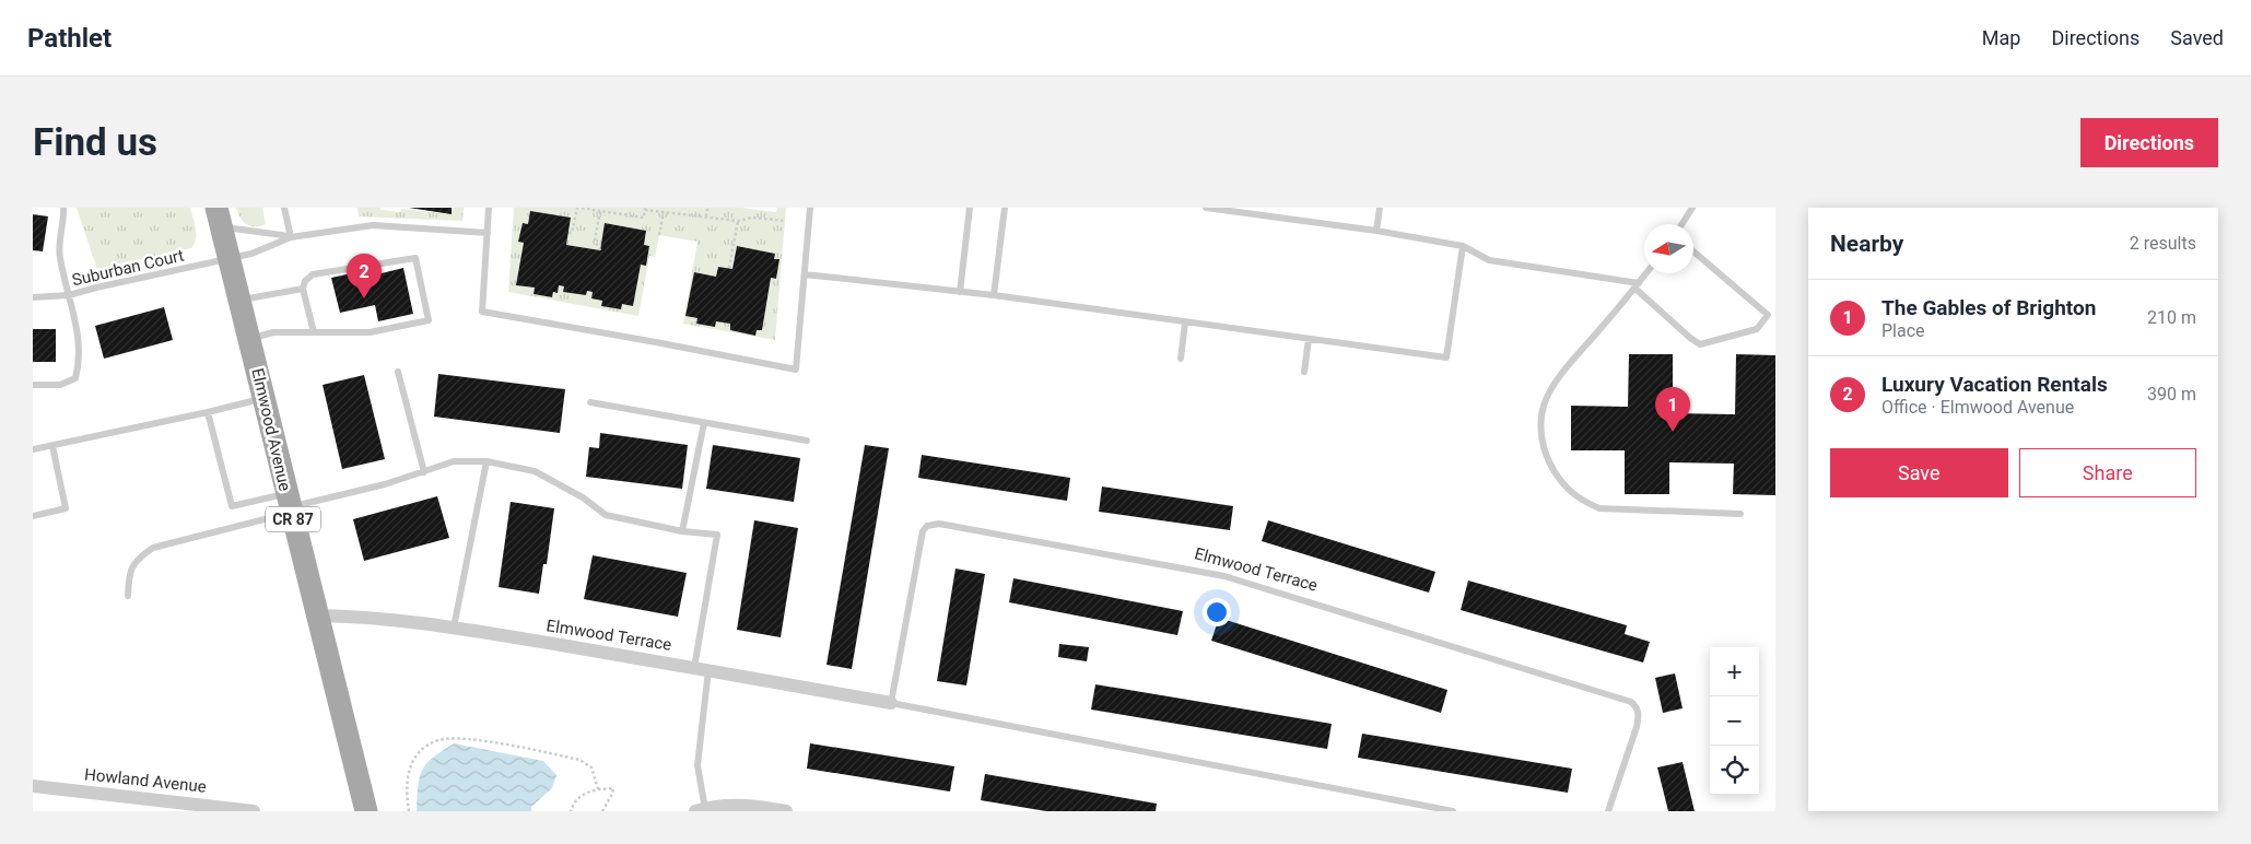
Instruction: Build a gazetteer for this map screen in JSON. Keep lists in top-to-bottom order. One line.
{"streets":{"main road":["Elmwood Avenue","CR 87"],"street":["Elmwood Terrace","Howland Avenue"],"lane":["Suburban Court"]},"crossings":[["Suburban Court","Elmwood Avenue"],["Elmwood Avenue","Elmwood Terrace"]],"north":"left","page":{"header":"Pathlet","nav":["Map","Directions","Saved"],"buttons":["Directions",["Save","Share"]],"title":"Find us","heading":["Nearby","2 results"],"pins":["2","1"],"list":[{"mark":"1","name":"The Gables of Brighton","note":"Place","value":"210 m"},{"mark":"2","name":"Luxury Vacation Rentals","note":"Office · Elmwood Avenue","value":"390 m"}],"map_buttons":["+","−"]}}
